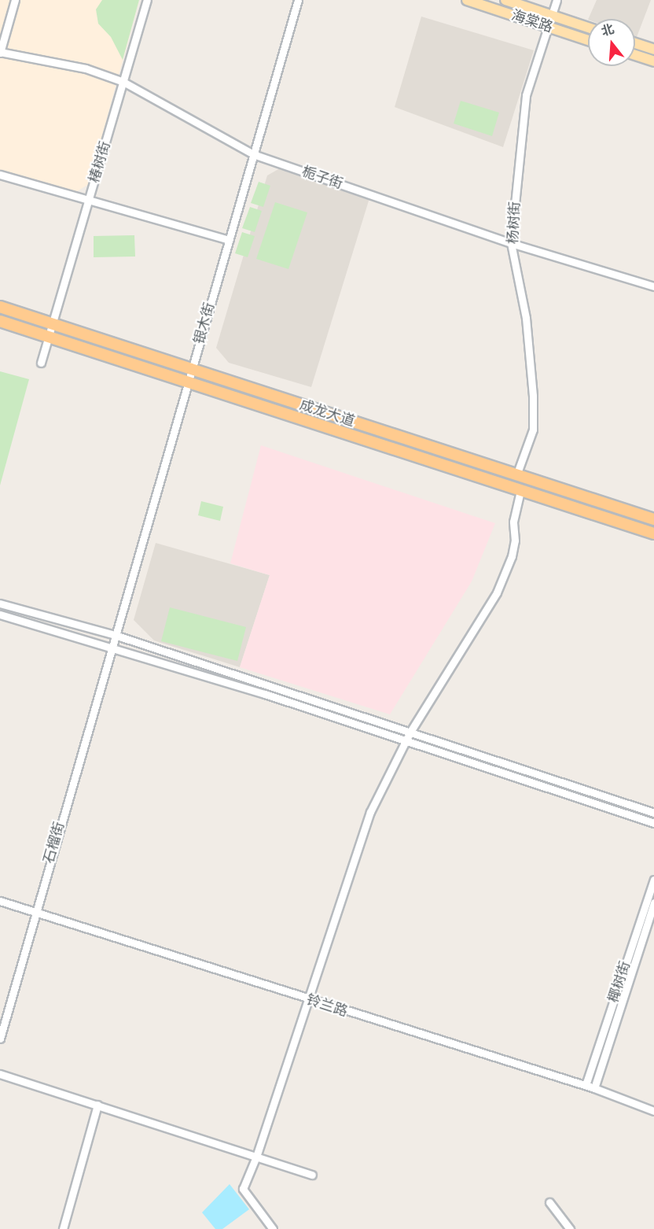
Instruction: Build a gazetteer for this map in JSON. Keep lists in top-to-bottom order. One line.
{"streets":{"highway":["成龙大道"],"main road":["海棠路"],"street":["椿树街","栀子街","杨树街","银木街","石榴街","椰树街","铃兰路"]},"crossings":[["海棠路","杨树街"],["椿树街","栀子街"],["椿树街","成龙大道"],["栀子街","杨树街"],["栀子街","银木街"],["杨树街","成龙大道"],["银木街","成龙大道"],["银木街","石榴街"],["石榴街","铃兰路"],["椰树街","铃兰路"]],"north":"top"}
